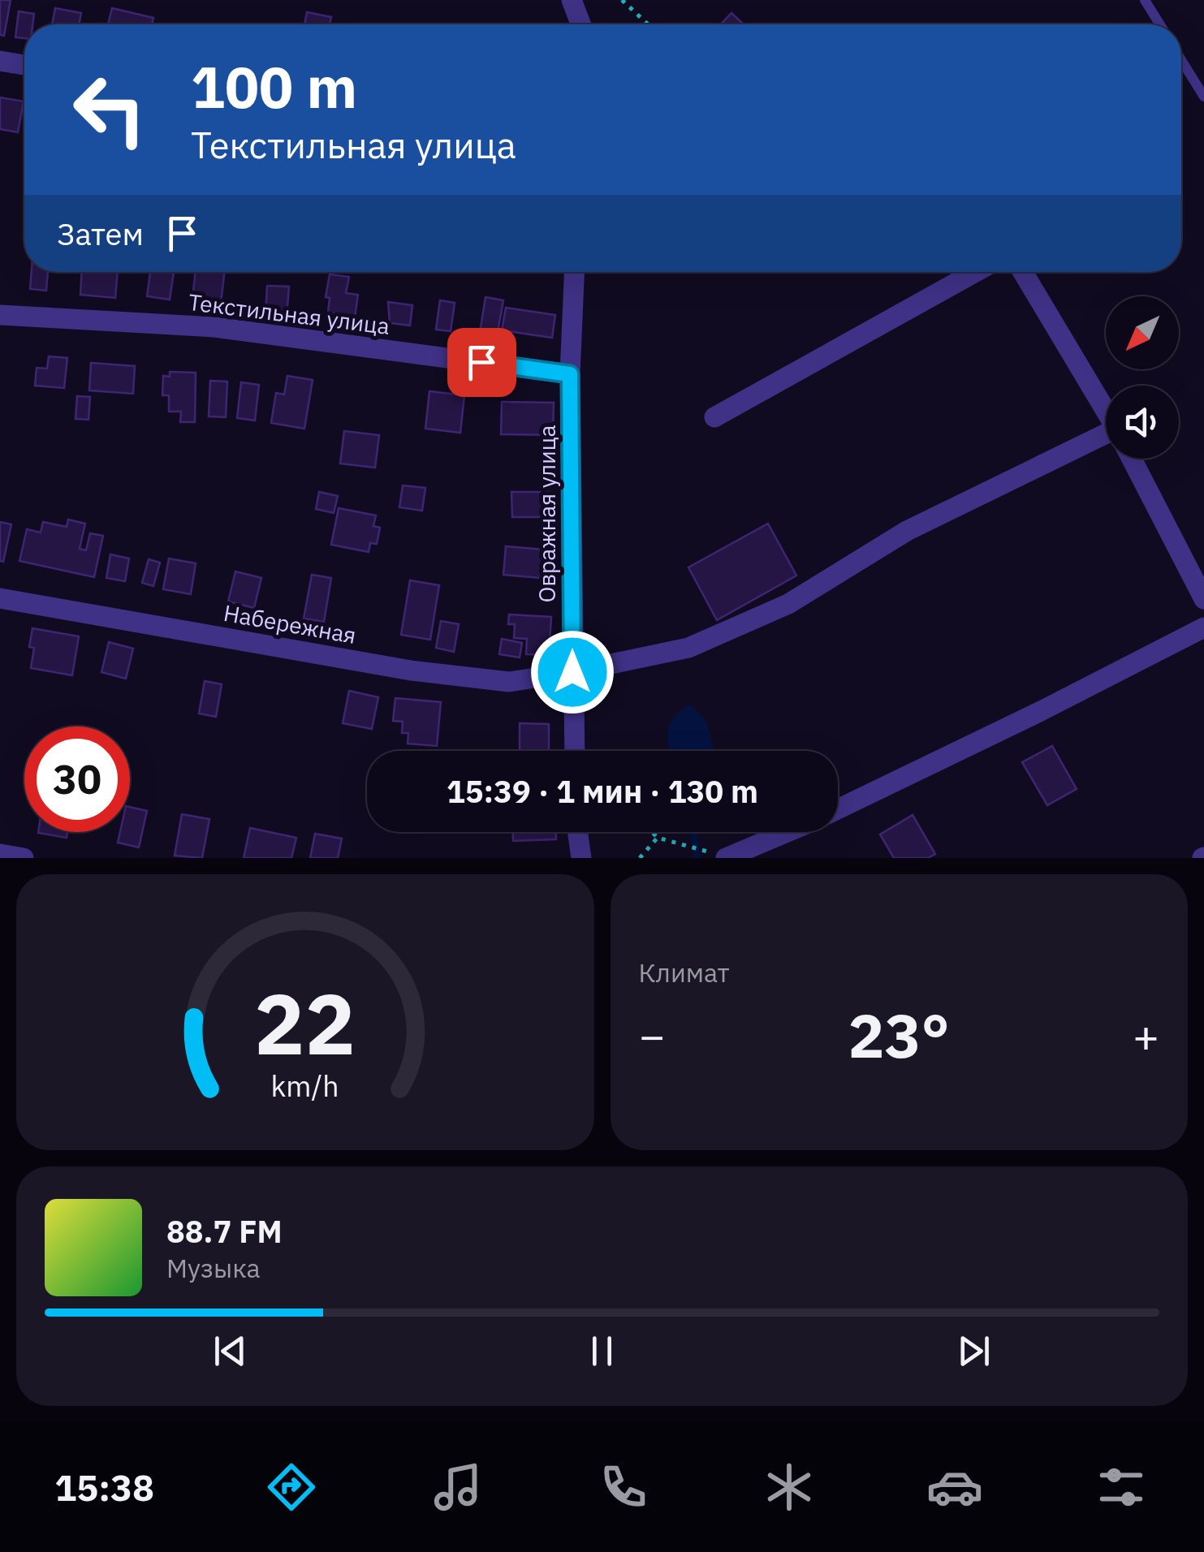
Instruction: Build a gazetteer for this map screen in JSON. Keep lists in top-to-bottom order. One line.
{"streets":{"street":["Текстильная улица","Овражная улица","Набережная"]},"crossings":[["Текстильная улица","Овражная улица"],["Овражная улица","Набережная"]],"north":"bottom left","page":{"turn":["100 m","Текстильная улица"],"then":"Затем","limit":"30","trip":"15:39 · 1 мин · 130 m","tile":"Климат","heat":["−","23°","+"],"song":["88.7 FM","Музыка"],"tabs":"15:38","gauge":["22","km/h"]}}
